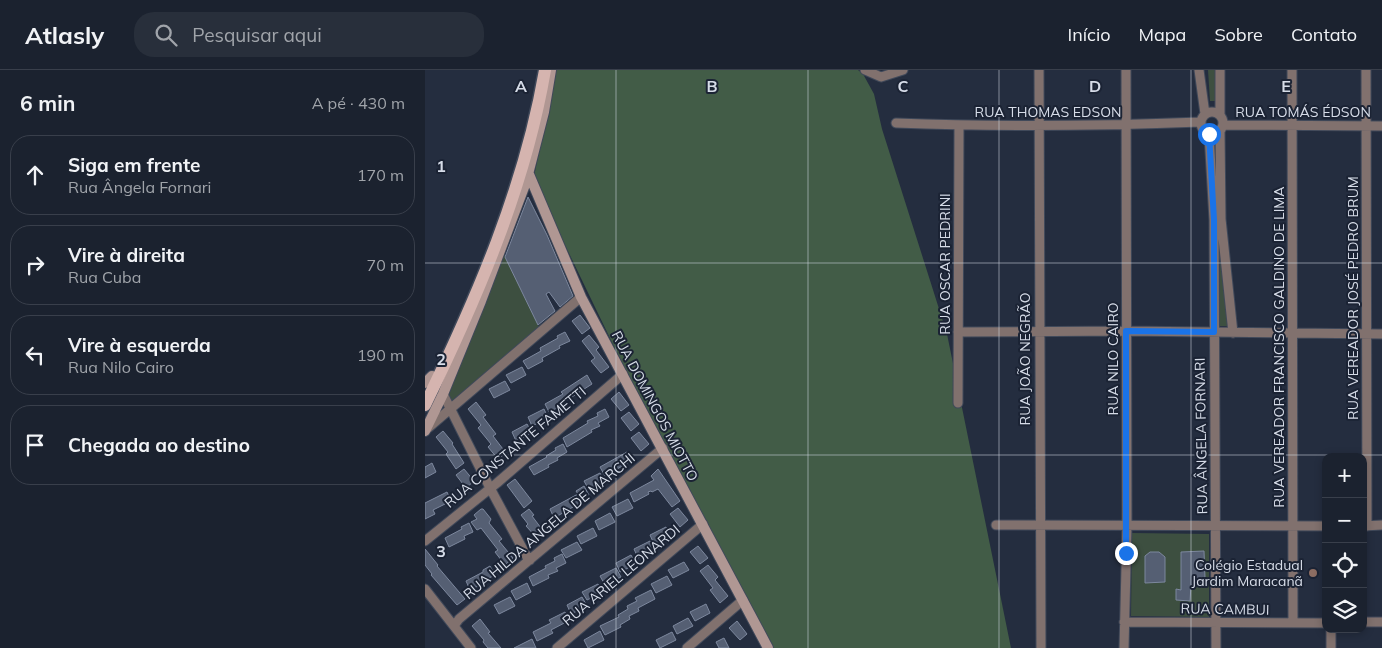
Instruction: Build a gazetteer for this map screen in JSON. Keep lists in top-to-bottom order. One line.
{"streets":{"street":["RUA THOMAS EDSON","RUA TOMÁS ÉDSON","RUA OSCAR PEDRINI","RUA VEREADOR JOSÉ PEDRO BRUM","RUA VEREADOR FRANCISCO GALDINO DE LIMA","RUA JOÃO NEGRÃO","RUA NILO CAIRO","RUA DOMINGOS MIOTTO","RUA ÂNGELA FORNARI","RUA CONSTANTE FAMETTI","RUA HILDA ANGELA DE MARCHI","RUA ARIEL LEONARDI","RUA CAMBUI"]},"crossings":[["RUA THOMAS EDSON","RUA TOMÁS ÉDSON"],["RUA THOMAS EDSON","RUA OSCAR PEDRINI"],["RUA THOMAS EDSON","RUA JOÃO NEGRÃO"],["RUA THOMAS EDSON","RUA NILO CAIRO"],["RUA THOMAS EDSON","RUA ÂNGELA FORNARI"],["RUA TOMÁS ÉDSON","RUA VEREADOR JOSÉ PEDRO BRUM"],["RUA TOMÁS ÉDSON","RUA VEREADOR FRANCISCO GALDINO DE LIMA"],["RUA TOMÁS ÉDSON","RUA ÂNGELA FORNARI"],["RUA VEREADOR FRANCISCO GALDINO DE LIMA","RUA CAMBUI"],["RUA NILO CAIRO","RUA CAMBUI"],["RUA DOMINGOS MIOTTO","RUA CONSTANTE FAMETTI"],["RUA DOMINGOS MIOTTO","RUA HILDA ANGELA DE MARCHI"],["RUA DOMINGOS MIOTTO","RUA ARIEL LEONARDI"],["RUA ÂNGELA FORNARI","RUA CAMBUI"]],"places":["Colégio Estadual Jardim Maracanã"],"page":{"header":"Atlasly","search":"Pesquisar aqui","nav":["Início","Mapa","Sobre","Contato"],"heading":["6 min","A pé · 430 m"],"list":[["Siga em frente","Rua Ângela Fornari","170 m"],["Vire à direita","Rua Cuba","70 m"],["Vire à esquerda","Rua Nilo Cairo","190 m"],"Chegada ao destino"],"map_buttons":["+","−"]},"grid":{"columns":["A","B","C","D","E"],"rows":["1","2","3"]}}
